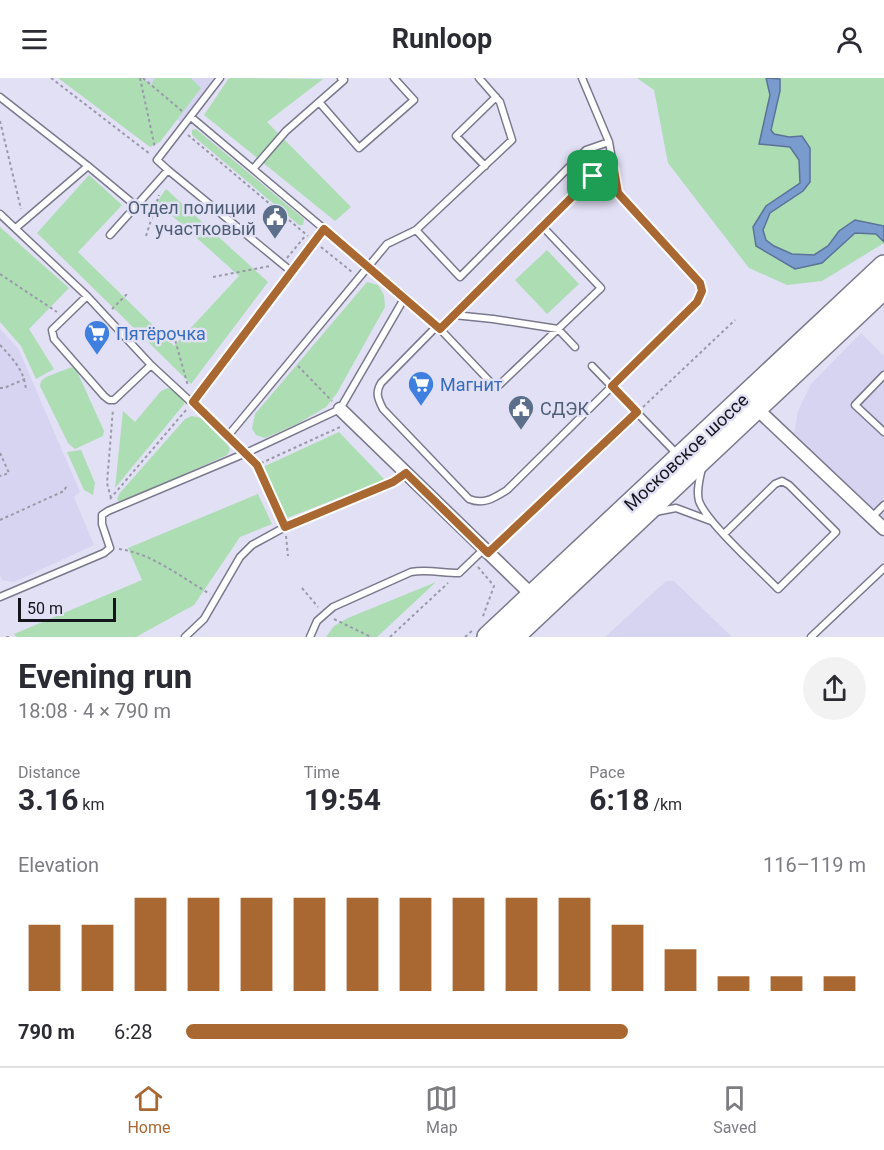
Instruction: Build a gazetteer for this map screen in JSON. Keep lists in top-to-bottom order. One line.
{"streets":{"highway":["Московское шоссе"]},"places":{"public building":["Отдел полиции участковый","СДЭК"],"supermarket":["Пятёрочка","Магнит"]},"scale_bar":"50 m","page":{"header":"Runloop","scale":"50 m","heading":["Evening run","18:08 · 4 × 790 m"],"stats":[["Distance","3.16 km"],["Time","19:54"],["Pace","6:18 /km"]],"chart":["Elevation","116–119 m"],"list":[{"name":"790 m","note":"6:28"}],"tabs":["Home","Map","Saved"]}}
